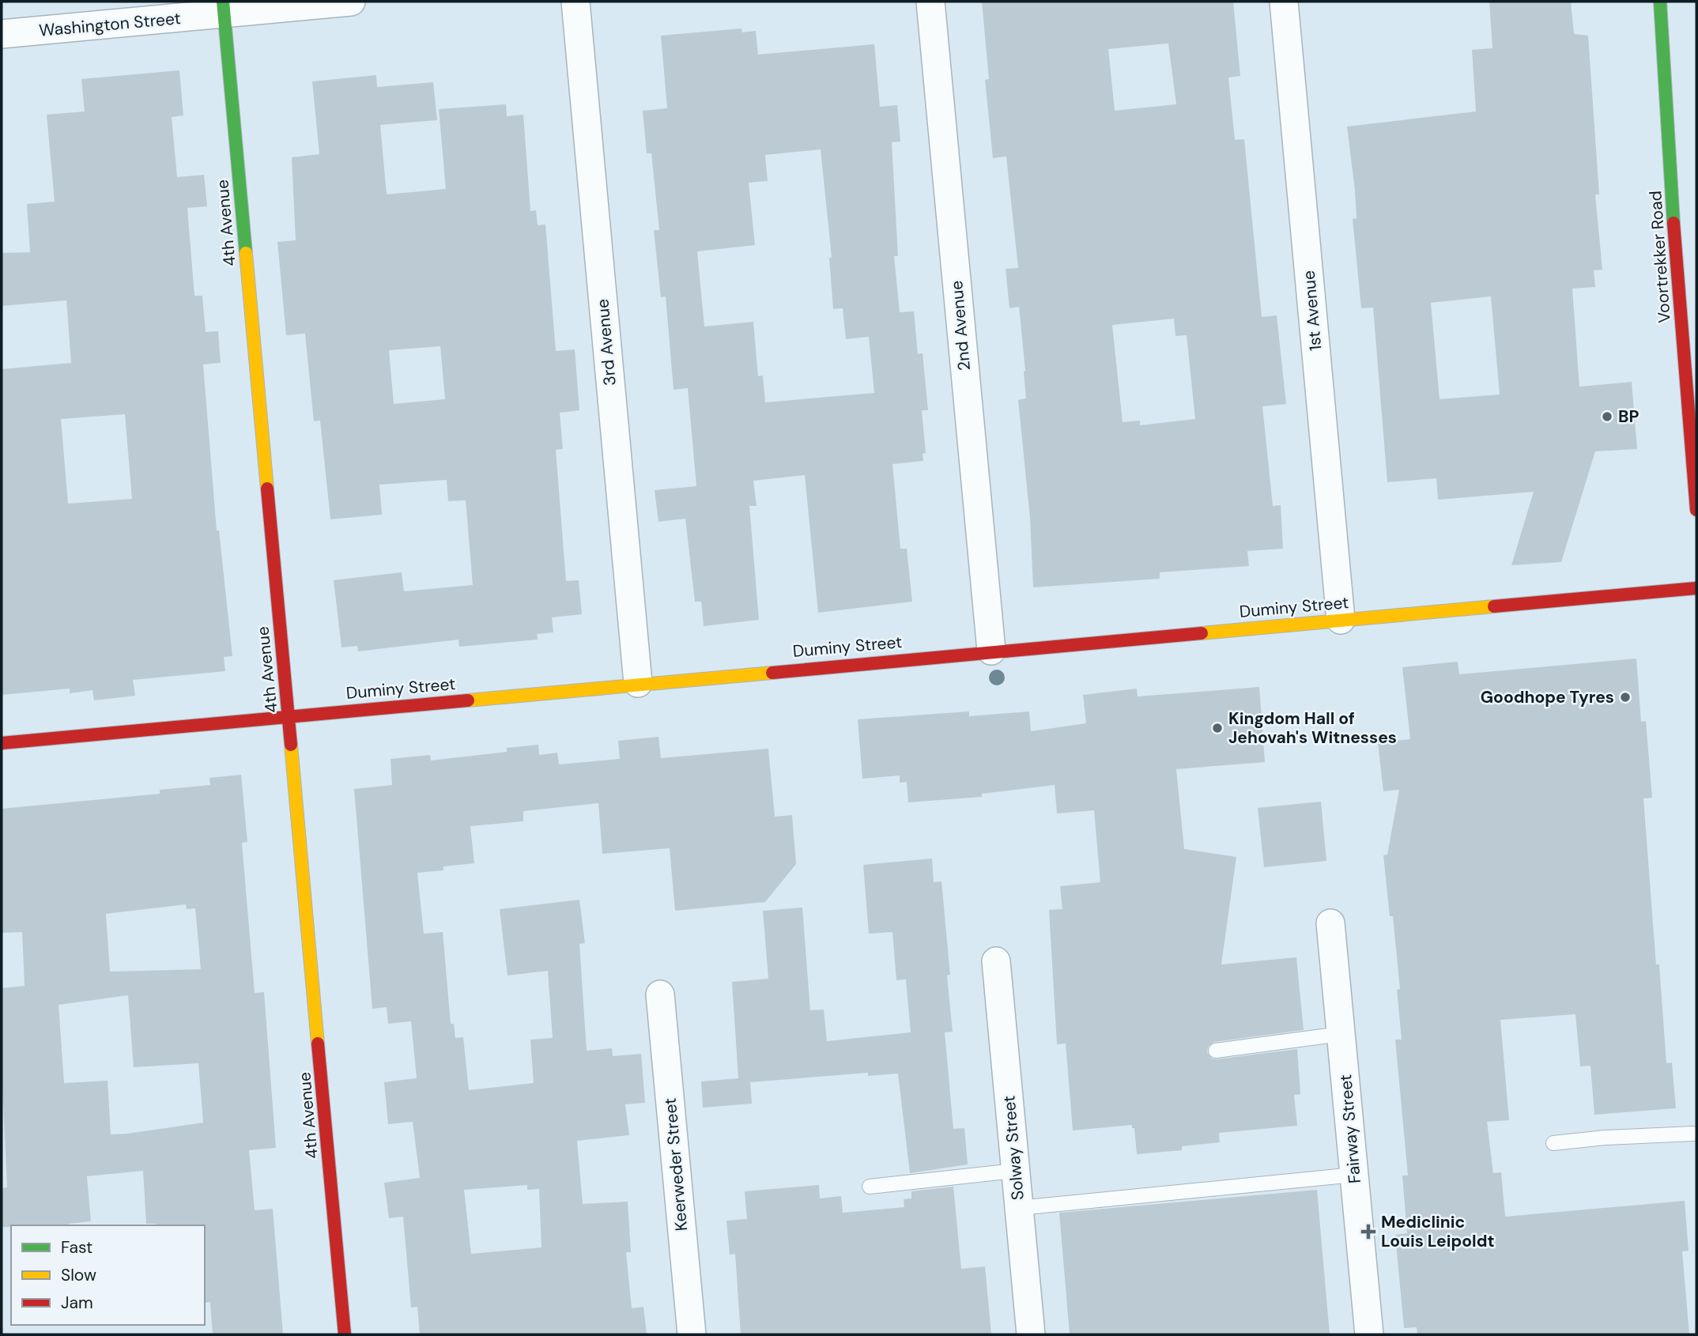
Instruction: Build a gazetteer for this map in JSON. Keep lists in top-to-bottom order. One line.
{"streets":{"street":["Washington Street","4th Avenue","Voortrekker Road","1st Avenue","2nd Avenue","3rd Avenue","Duminy Street","Fairway Street","Solway Street","Keerweder Street"]},"crossings":[["Washington Street","4th Avenue"],["4th Avenue","Duminy Street"],["1st Avenue","Duminy Street"],["2nd Avenue","Duminy Street"],["3rd Avenue","Duminy Street"]],"places":{"other":["BP","Goodhope Tyres","Kingdom Hall of Jehovah's Witnesses"],"health":["Mediclinic Louis Leipoldt"]},"legend":["Fast","Slow","Jam"]}
